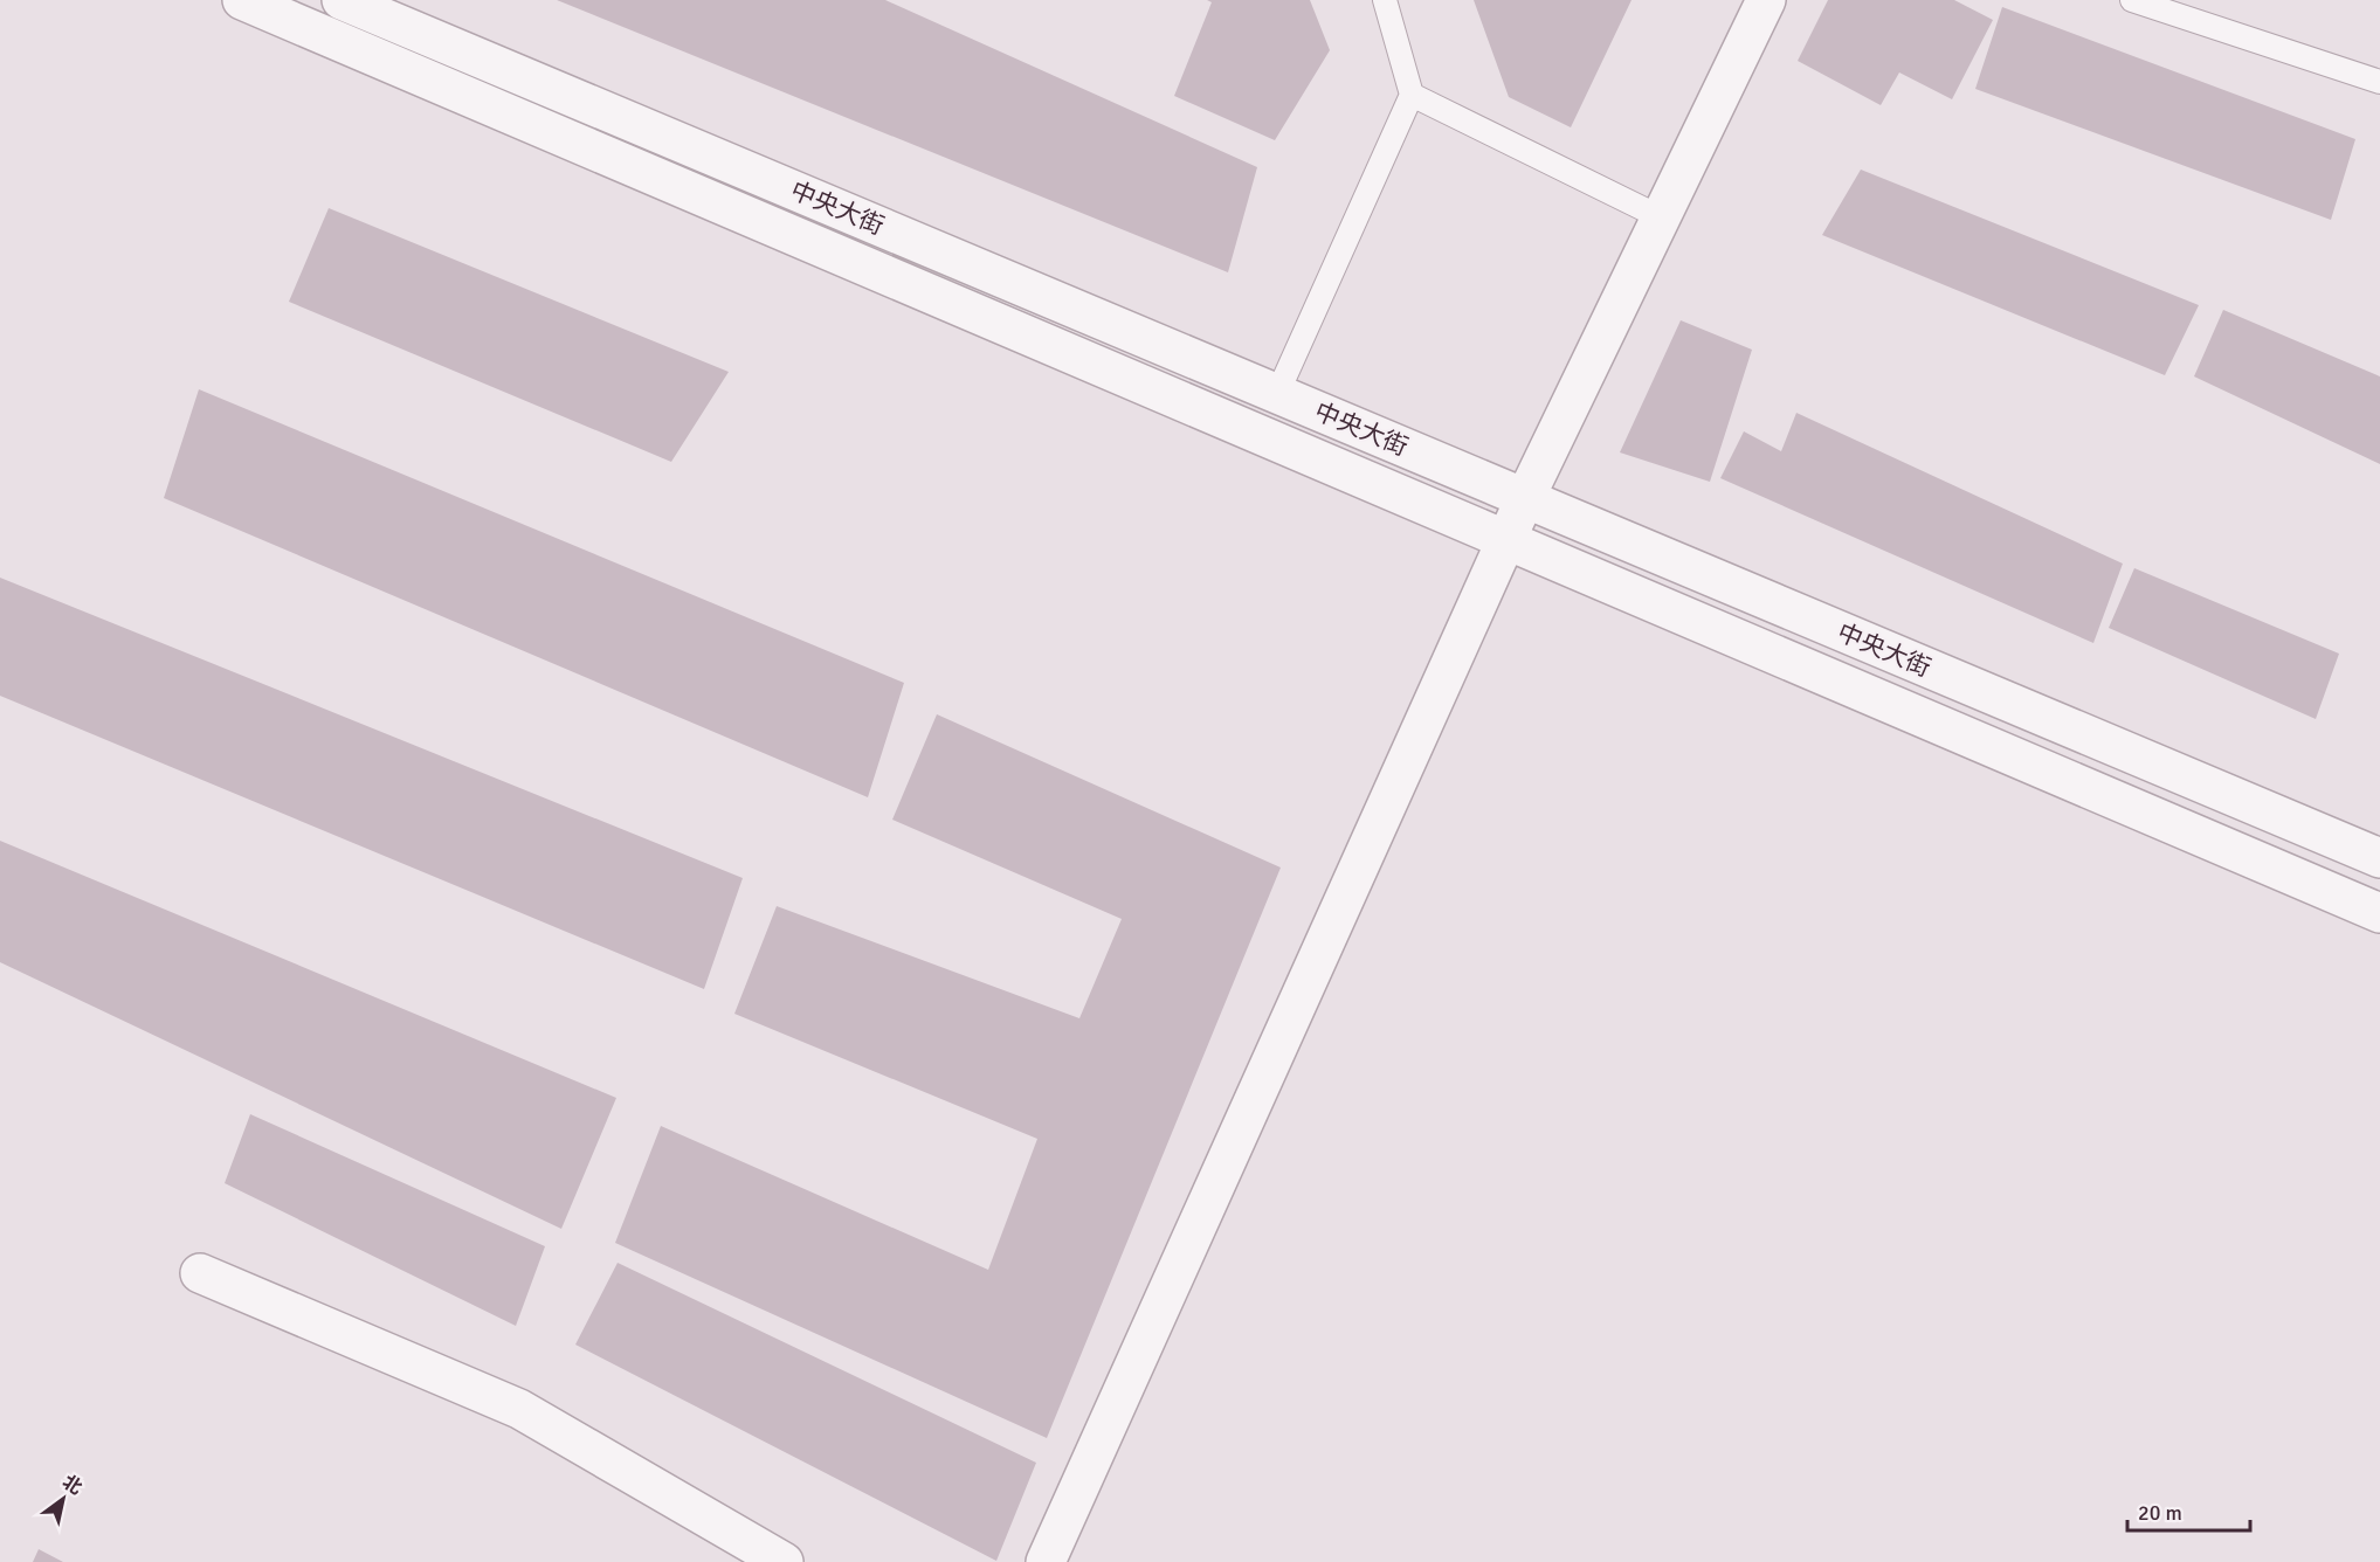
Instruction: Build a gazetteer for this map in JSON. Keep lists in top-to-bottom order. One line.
{"streets":{"street":["中央大街"]},"scale_bar":"20 m","north":"top right"}
